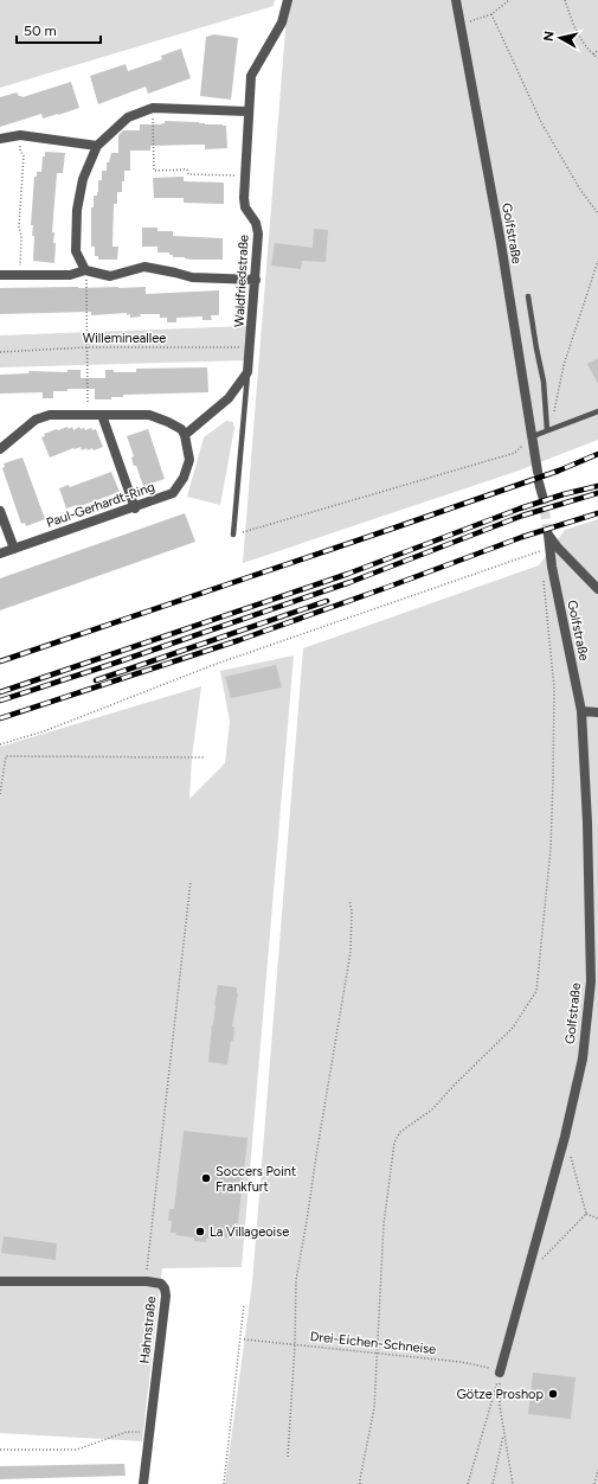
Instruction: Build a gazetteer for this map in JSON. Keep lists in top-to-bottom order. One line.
{"streets":{"street":["Golfstraße","Waldfriedstraße","Paul-Gerhardt-Ring","Hahnstraße"],"path":["Willemineallee","Drei-Eichen-Schneise"]},"crossings":[["Golfstraße","Drei-Eichen-Schneise"],["Waldfriedstraße","Willemineallee"]],"places":["Soccers Point Frankfurt","La Villageoise","Götze Proshop"],"scale_bar":"50 m","north":"left"}
